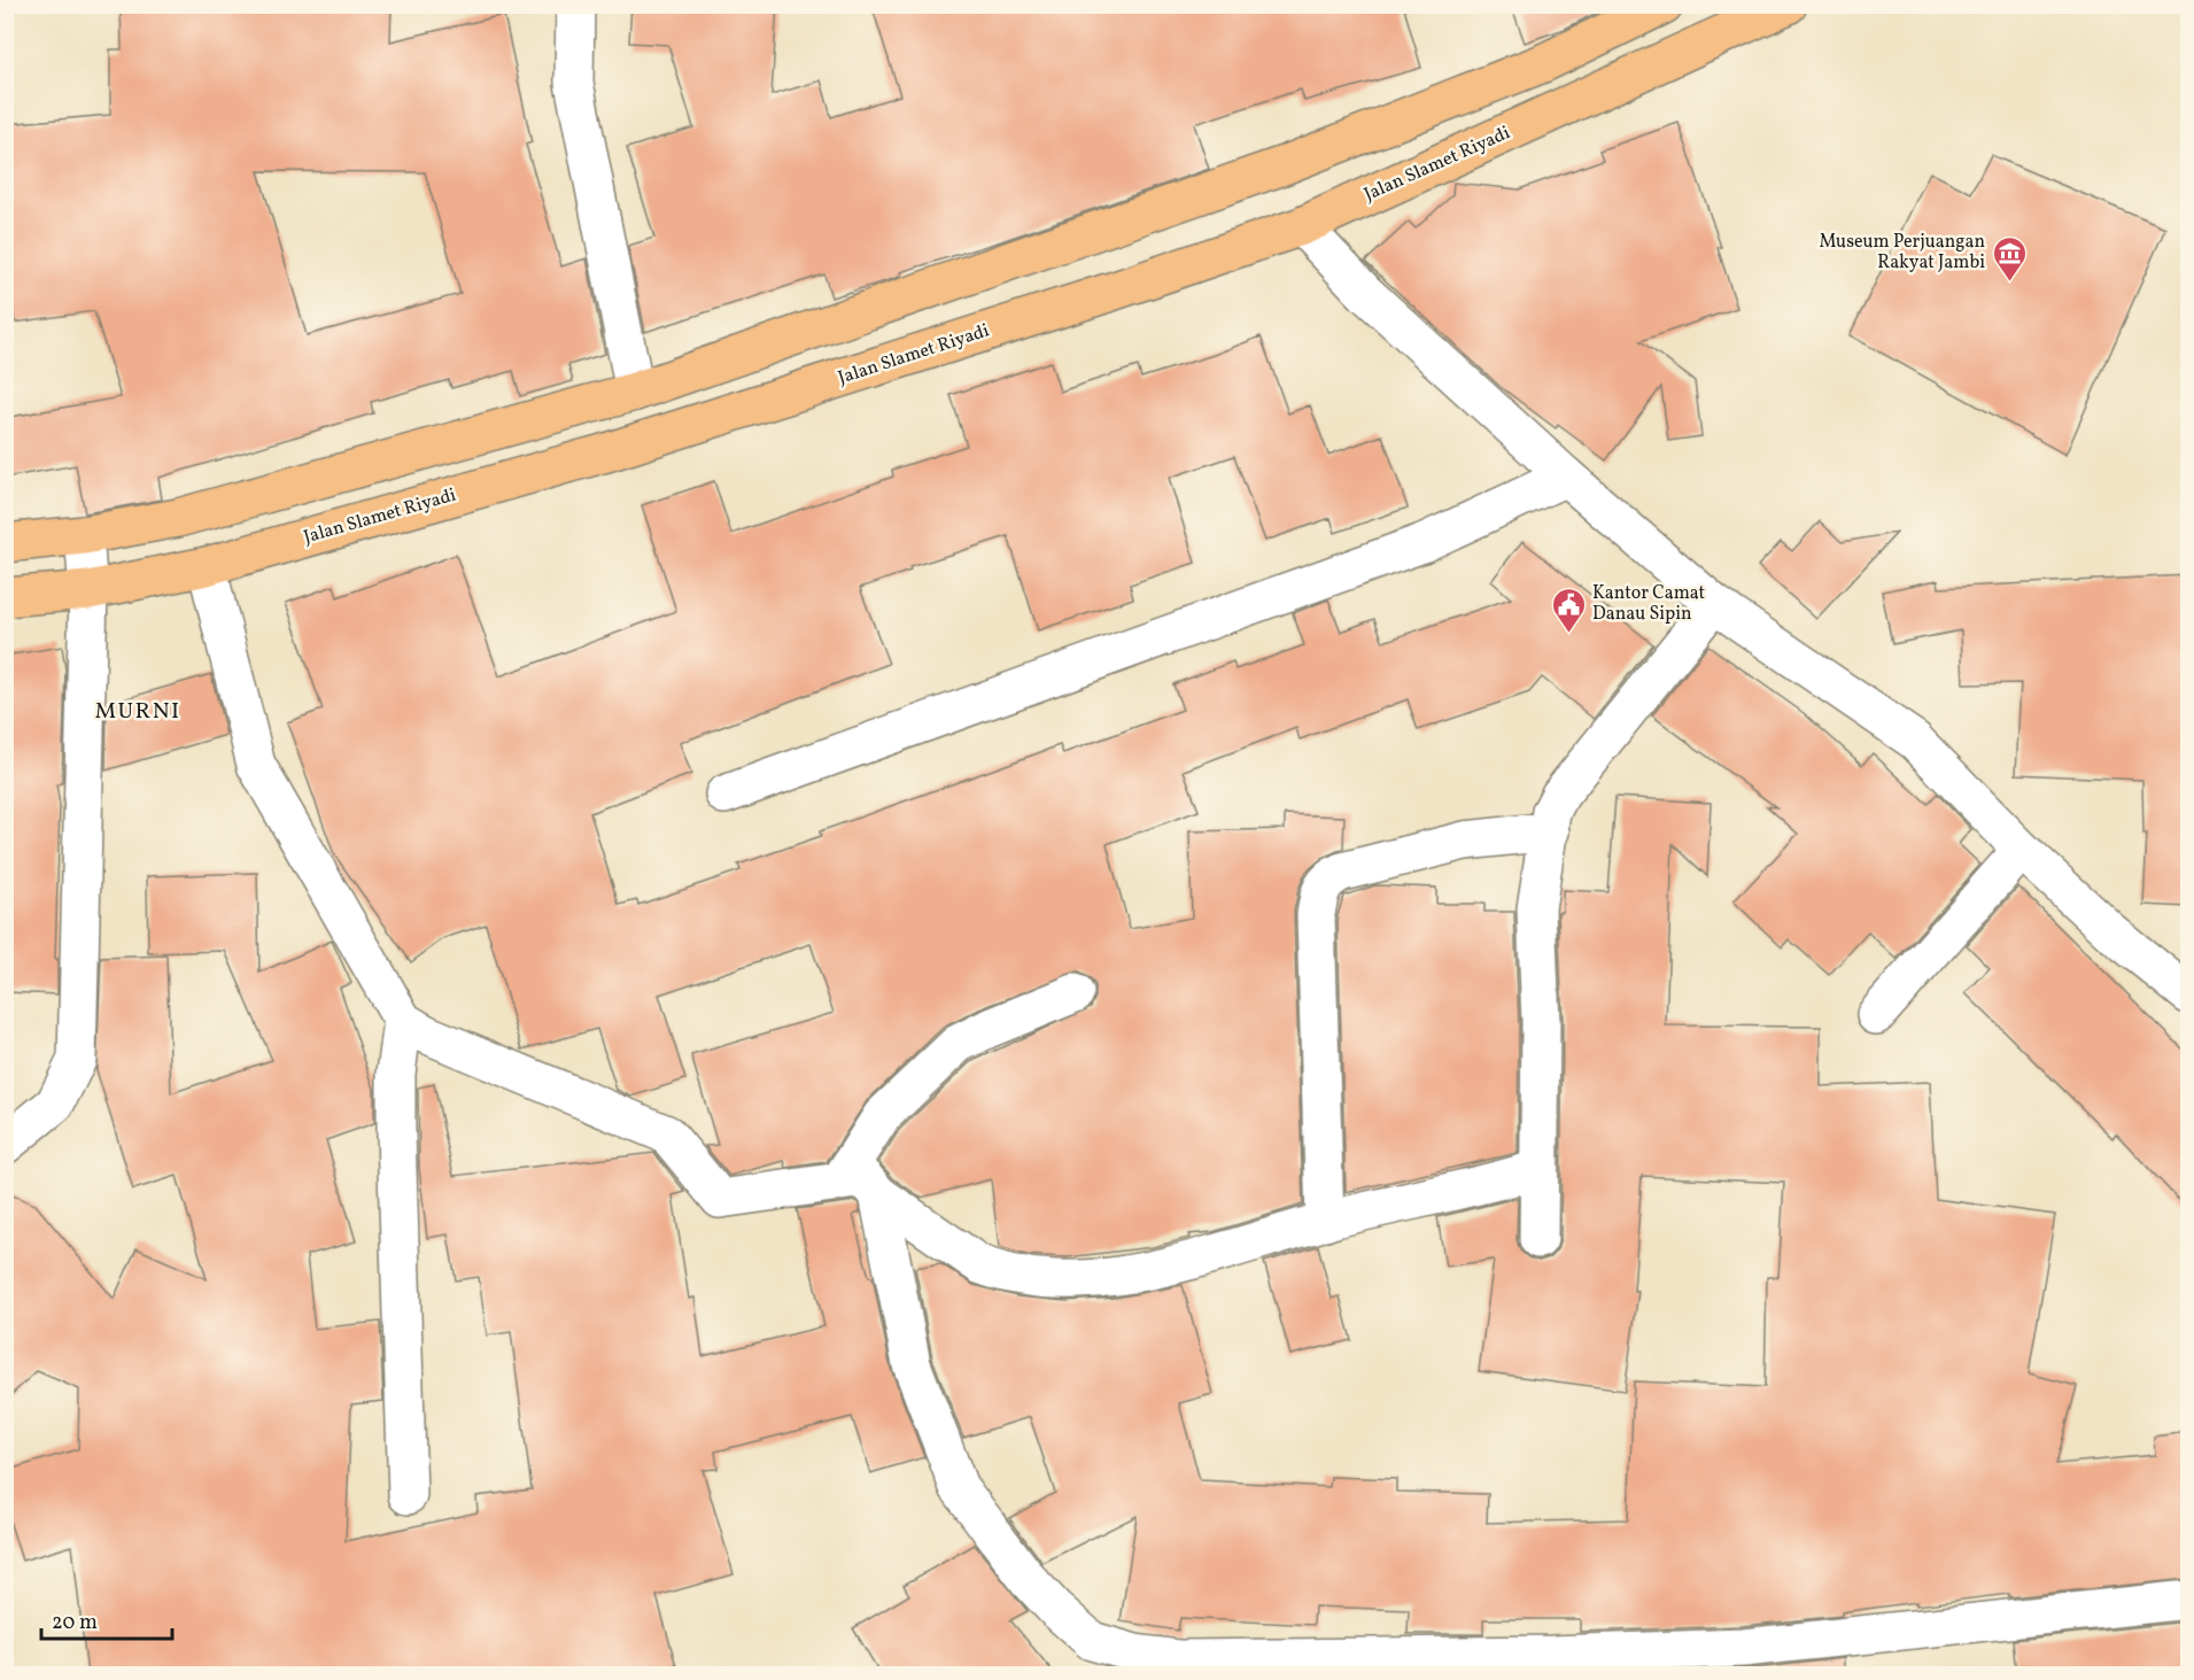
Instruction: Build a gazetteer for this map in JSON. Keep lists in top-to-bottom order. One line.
{"streets":{"main road":["Jalan Slamet Riyadi"]},"districts":["MURNI"],"places":{"museum":["Museum Perjuangan Rakyat Jambi"],"public building":["Kantor Camat Danau Sipin"]},"scale_bar":"20 m"}
